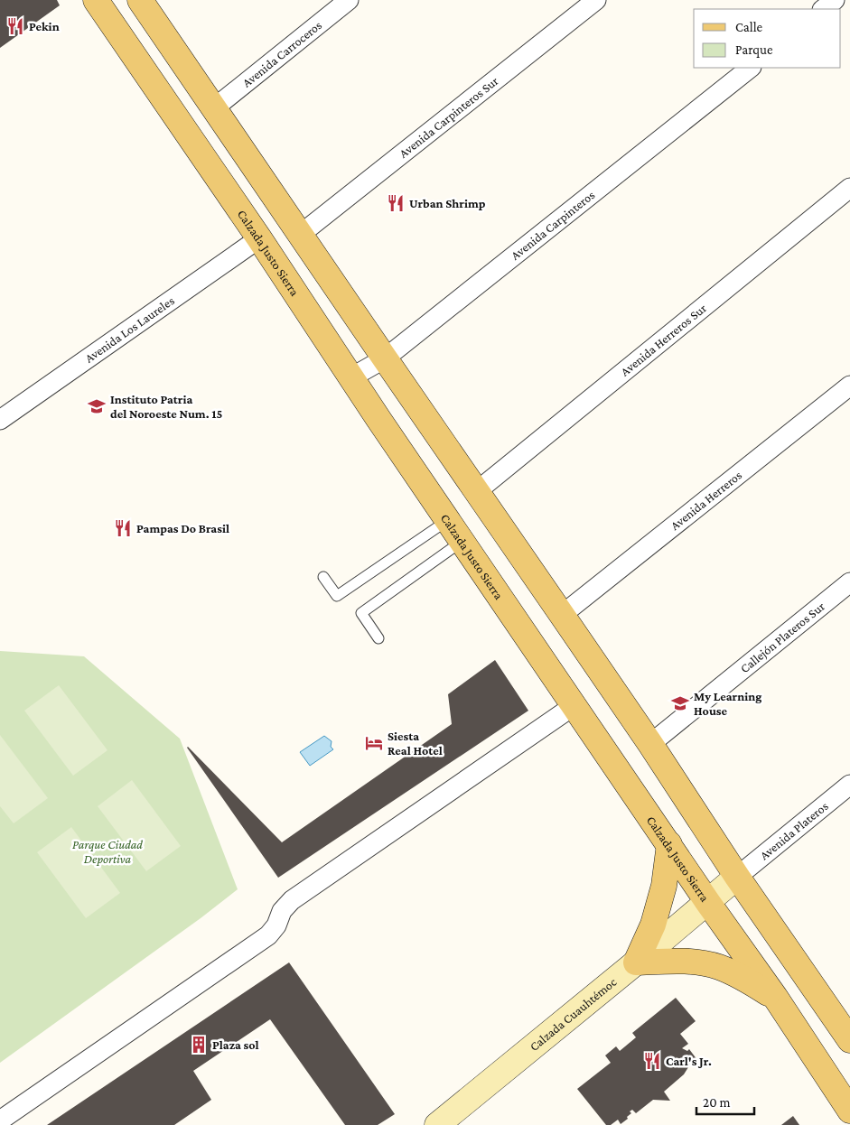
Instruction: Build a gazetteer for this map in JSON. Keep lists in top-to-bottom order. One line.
{"streets":{"main road":["Calzada Justo Sierra","Calzada Cuauhtémoc"],"street":["Avenida Carroceros","Avenida Carpinteros Sur","Avenida Carpinteros","Avenida Los Laureles","Avenida Herreros Sur","Avenida Herreros","Callejón Plateros Sur","Avenida Plateros"]},"crossings":[["Avenida Carpinteros","Calzada Justo Sierra"],["Calzada Justo Sierra","Avenida Los Laureles"],["Calzada Justo Sierra","Calzada Cuauhtémoc"],["Avenida Plateros","Calzada Cuauhtémoc"]],"parks":["Parque Ciudad Deportiva"],"places":{"restaurant":["Pekin","Urban Shrimp","Pampas Do Brasil","Carl's Jr."],"school or university":["Instituto Patria del Noroeste Num. 15","My Learning House"],"hotel":["Siesta Real Hotel"],"building":["Plaza sol"]},"legend":["Calle","Parque"],"scale_bar":"20 m"}
